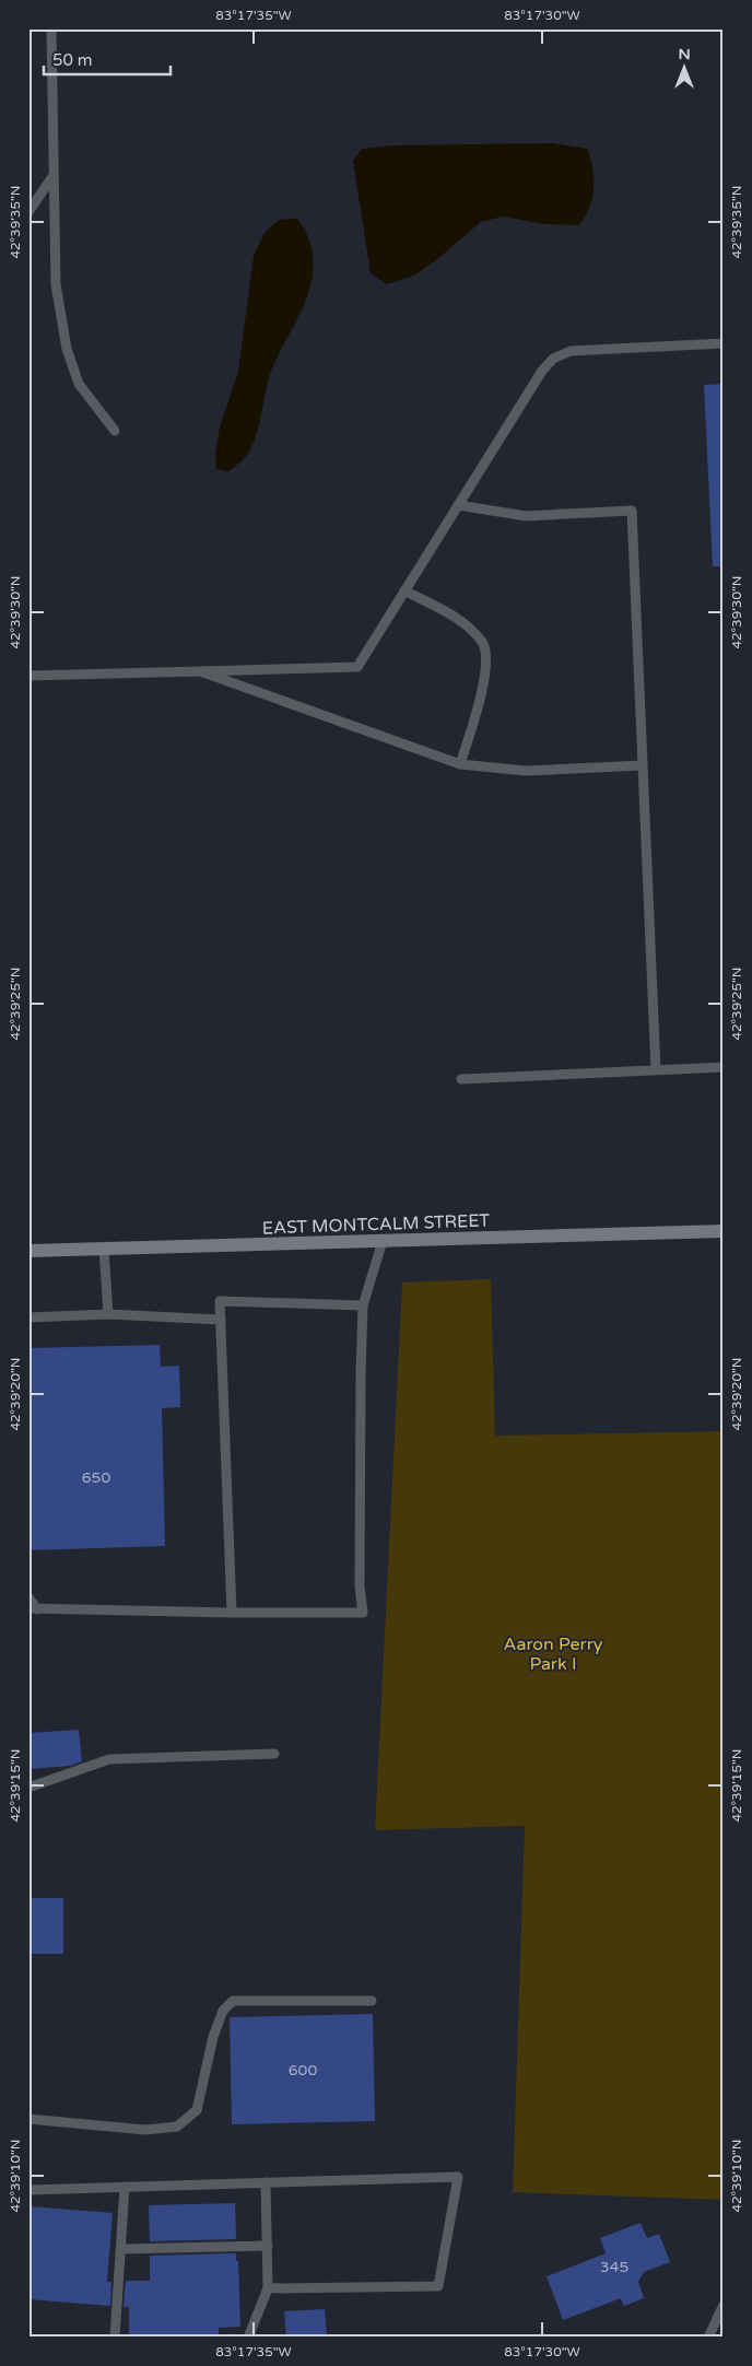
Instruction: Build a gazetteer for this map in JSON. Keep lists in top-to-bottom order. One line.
{"streets":{"main road":["EAST MONTCALM STREET"]},"parks":["Aaron Perry Park I"],"house_numbers":["650","600","345"],"scale_bar":"50 m","north":"top","coordinates":["83°17'35\"W","83°17'30\"W","42°39'35\"N","42°39'30\"N","42°39'25\"N","42°39'20\"N","42°39'15\"N","42°39'10\"N"]}
